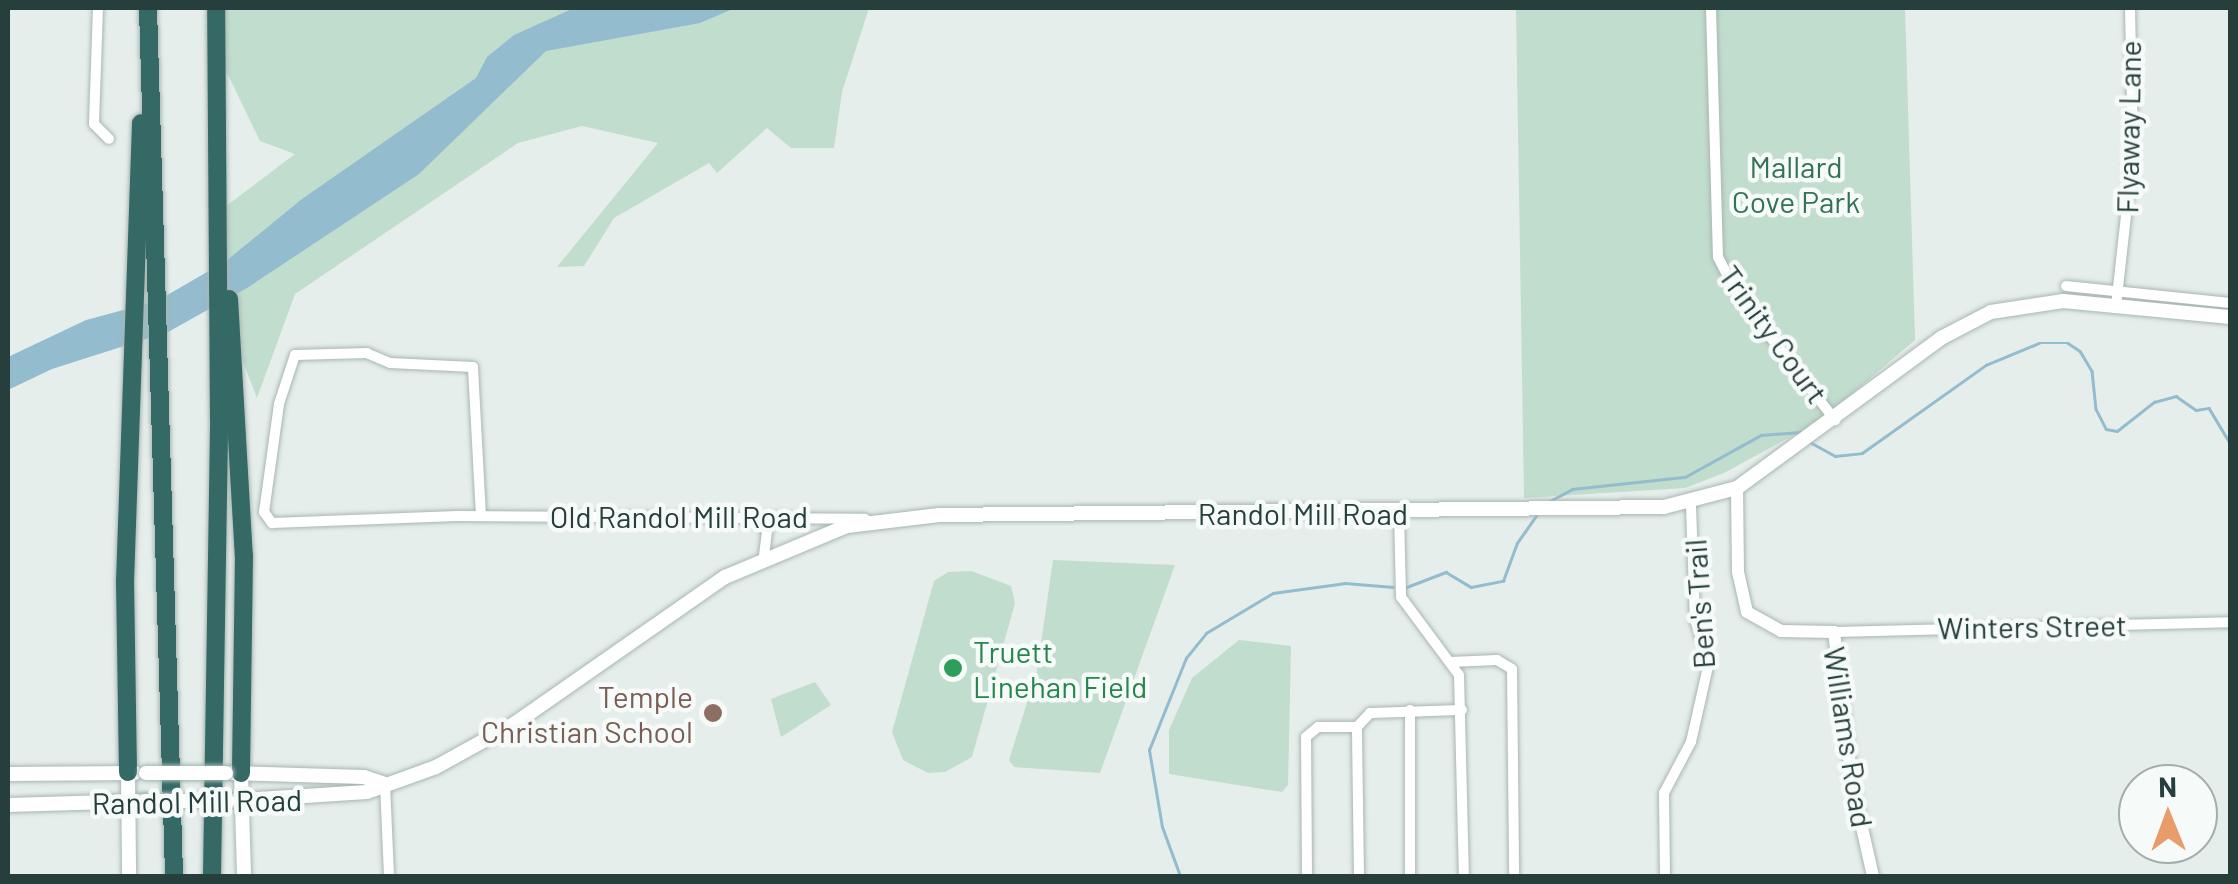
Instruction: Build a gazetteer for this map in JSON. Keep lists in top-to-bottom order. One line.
{"streets":{"main road":["Randol Mill Road"],"street":["Flyaway Lane","Trinity Court","Old Randol Mill Road","Ben's Trail","Winters Street","Williams Road"]},"crossings":[["Flyaway Lane","Randol Mill Road"],["Trinity Court","Randol Mill Road"],["Randol Mill Road","Old Randol Mill Road"],["Randol Mill Road","Ben's Trail"],["Randol Mill Road","Williams Road"],["Winters Street","Williams Road"]],"parks":["Mallard Cove Park"],"places":["Truett Linehan Field","Temple Christian School"],"north":"top"}
